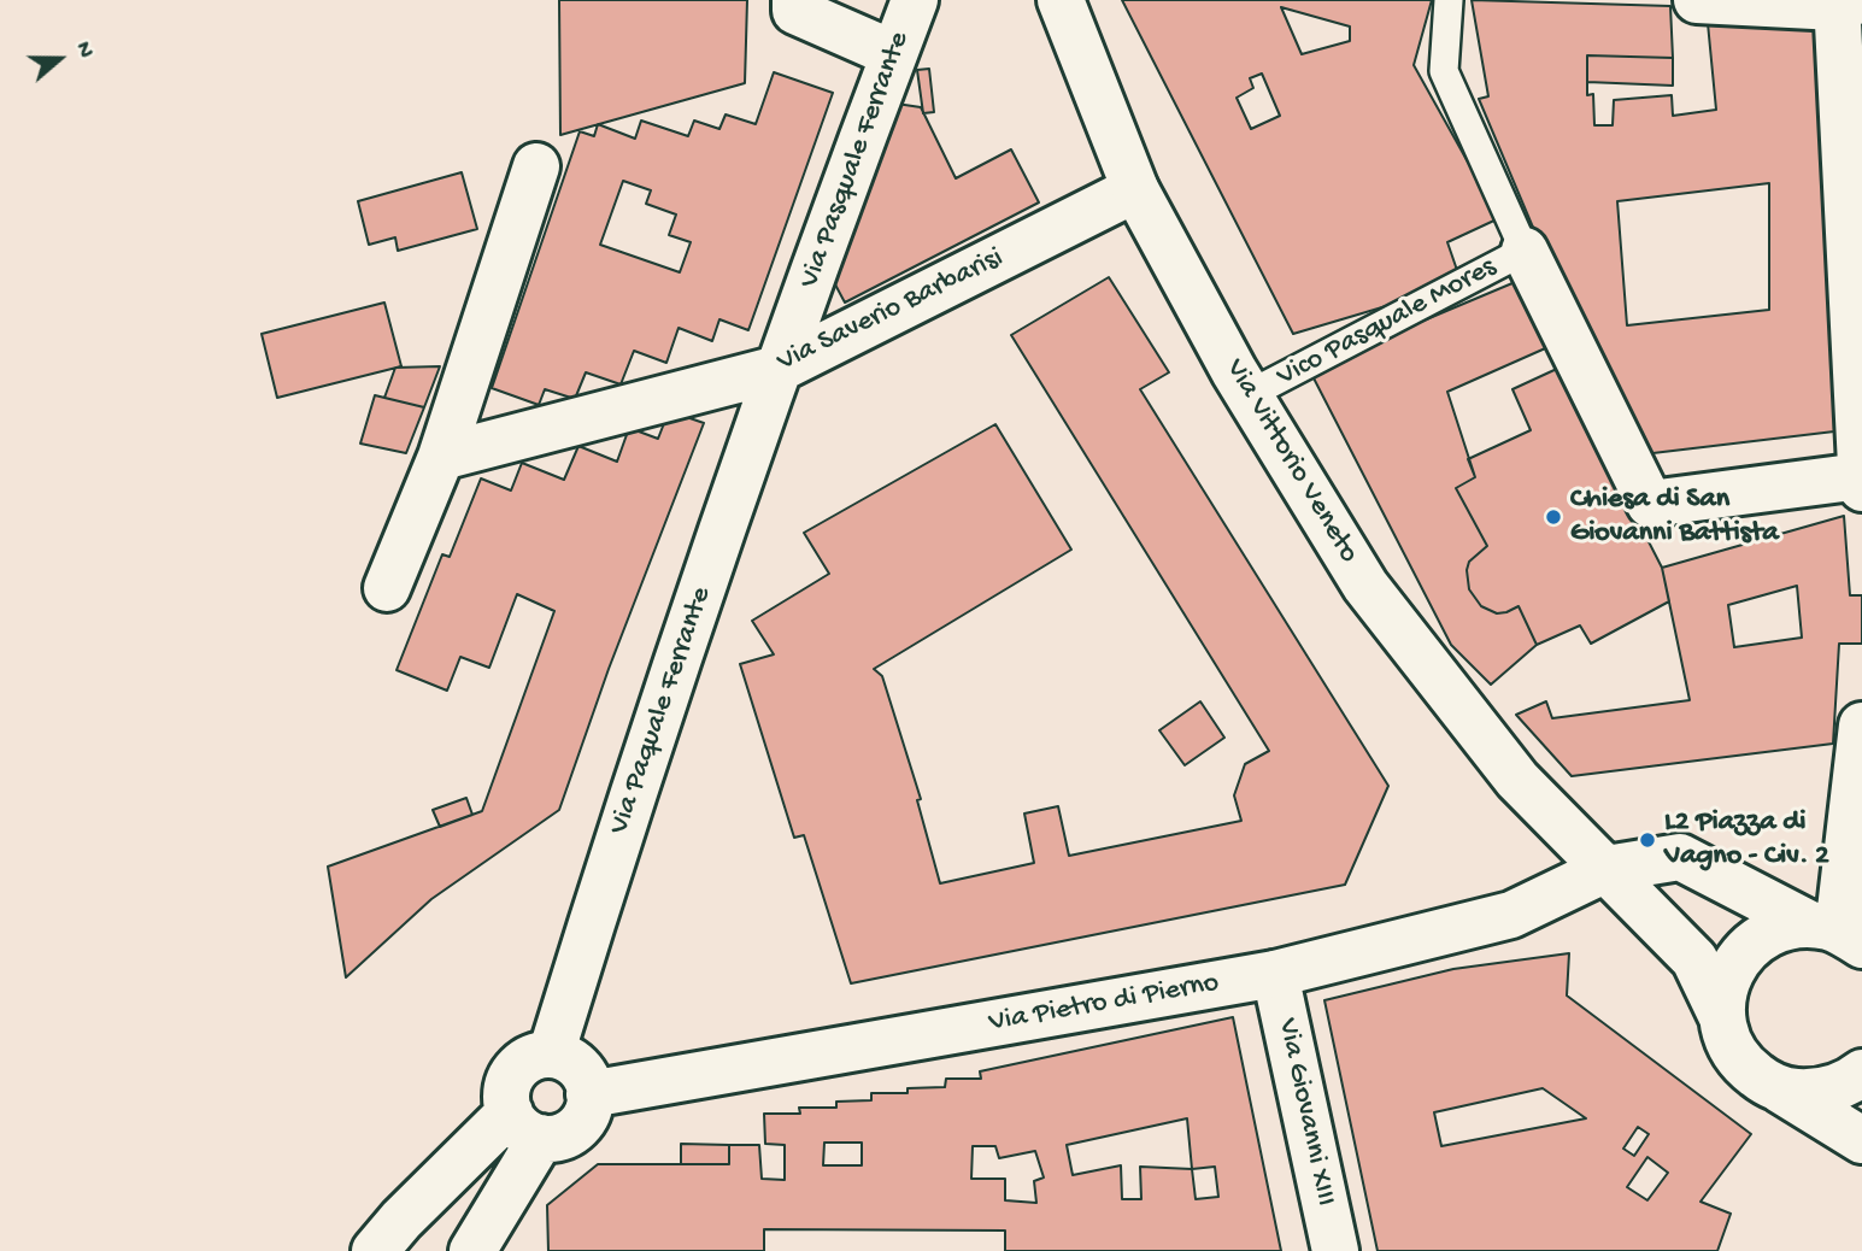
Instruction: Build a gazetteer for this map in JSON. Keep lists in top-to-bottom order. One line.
{"streets":{"street":["Via Pasquale Ferrante","Via Saverio Barbarisi","Vico Pasquale Mores","Via Vittorio Veneto","Via Paquale Ferrante","Via Pietro di Pierno","Via Giovanni XIII"]},"crossings":[["Via Pasquale Ferrante","Via Saverio Barbarisi"],["Via Pasquale Ferrante","Via Paquale Ferrante"],["Via Saverio Barbarisi","Via Vittorio Veneto"],["Via Saverio Barbarisi","Via Paquale Ferrante"],["Vico Pasquale Mores","Via Vittorio Veneto"],["Via Vittorio Veneto","Via Pietro di Pierno"],["Via Paquale Ferrante","Via Pietro di Pierno"],["Via Pietro di Pierno","Via Giovanni XIII"]],"places":["Chiesa di San Giovanni Battista","L2 Piazza di Vagno - Civ. 2"],"north":"right"}
